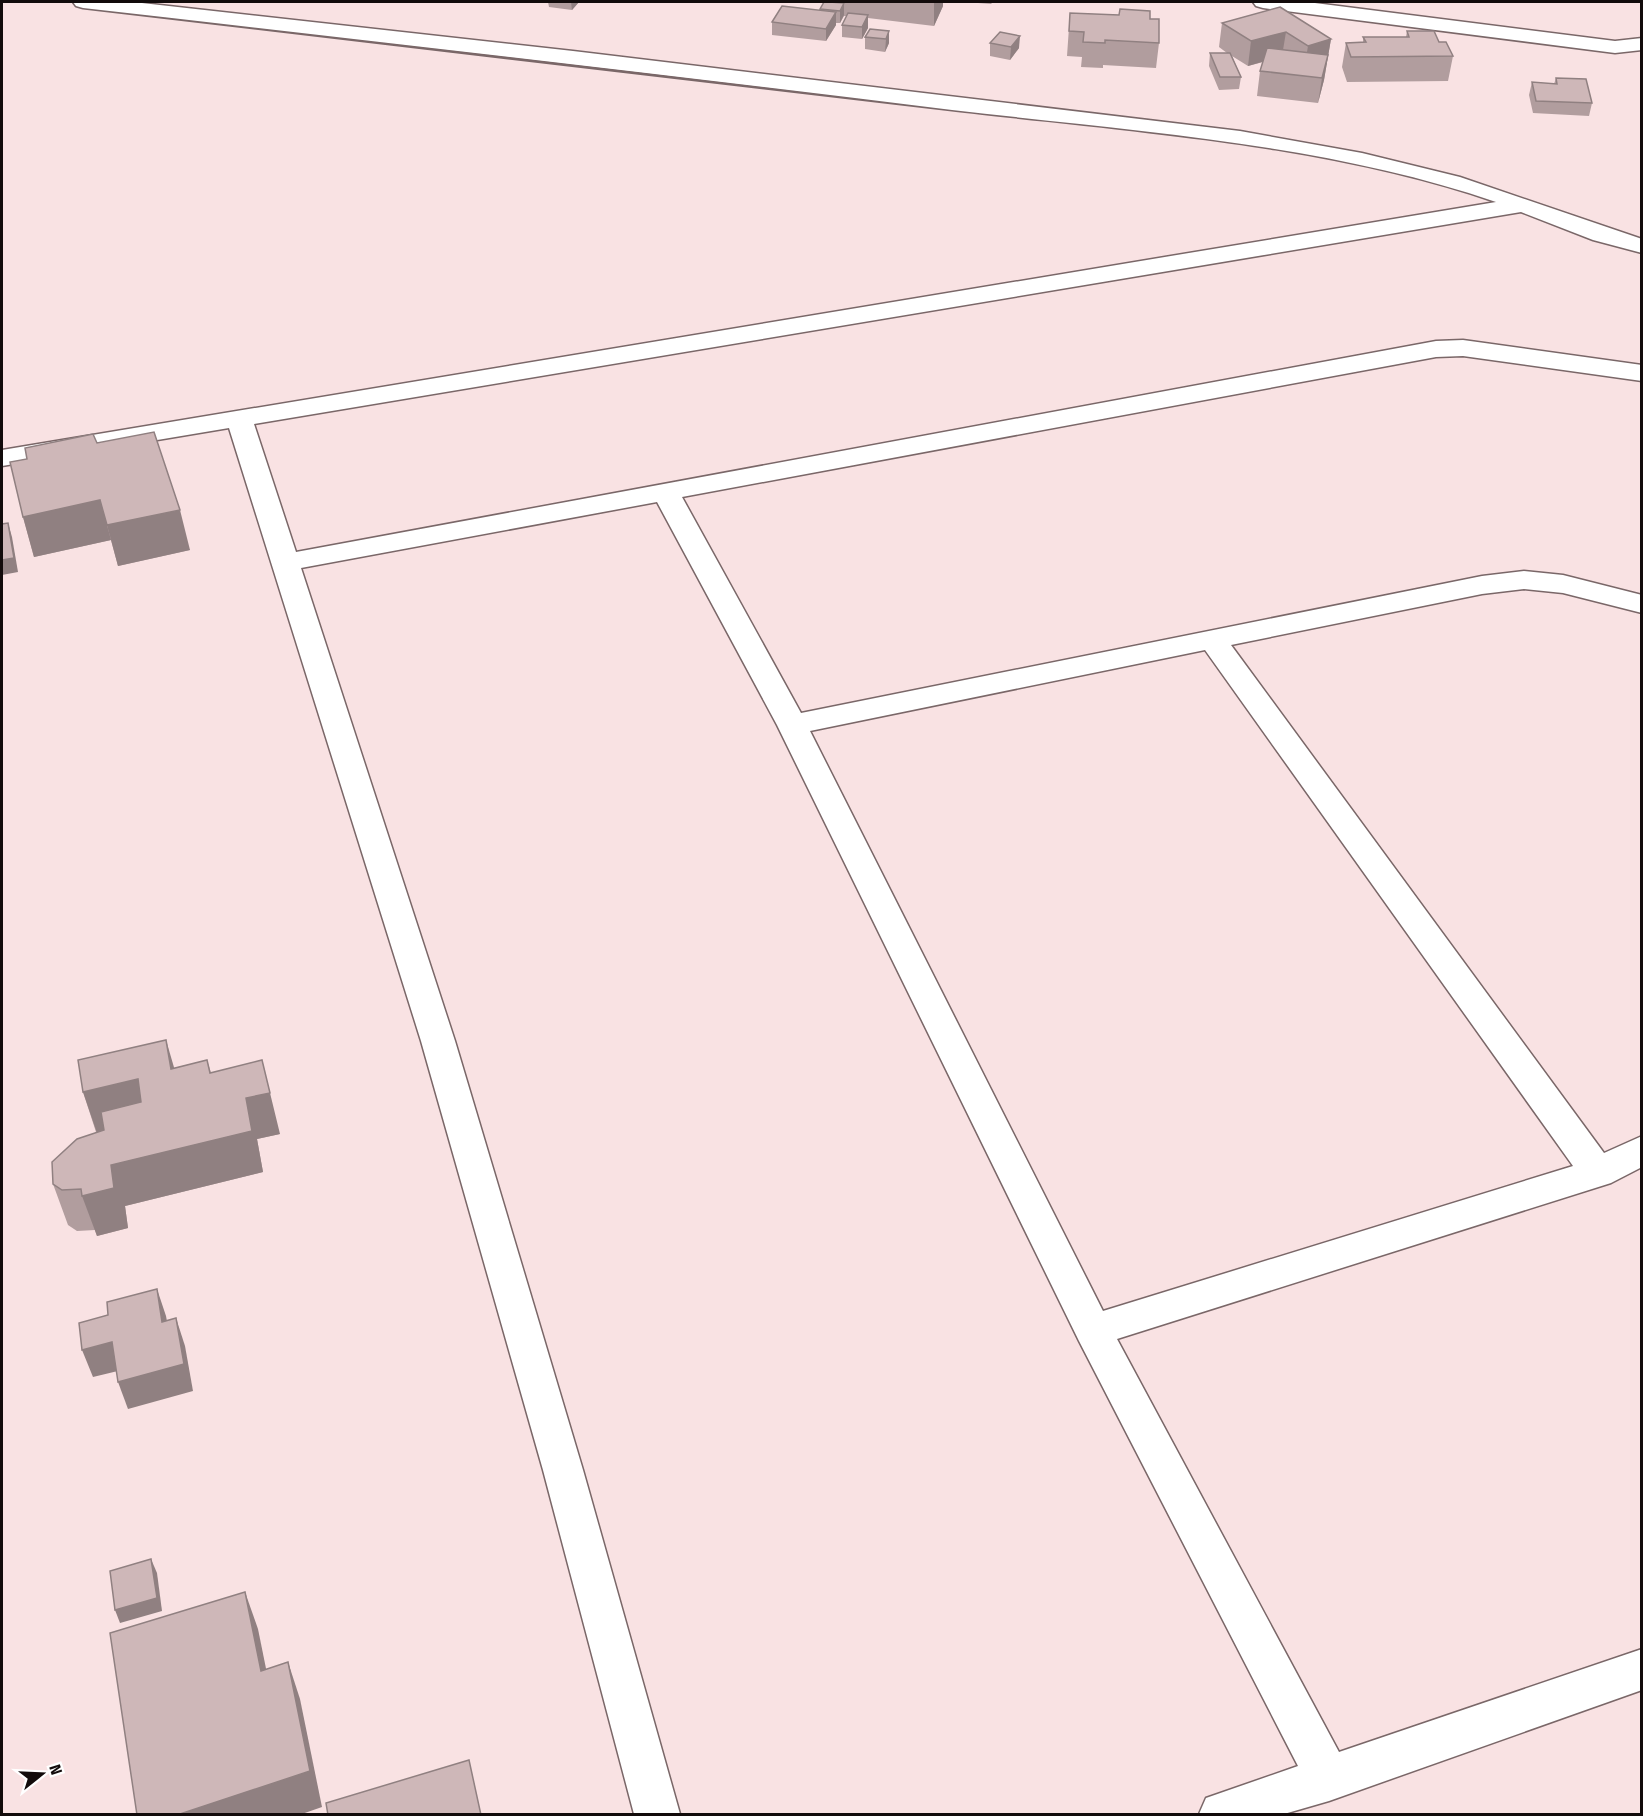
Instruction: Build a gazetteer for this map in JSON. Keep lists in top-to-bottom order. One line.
{"north":"right"}
